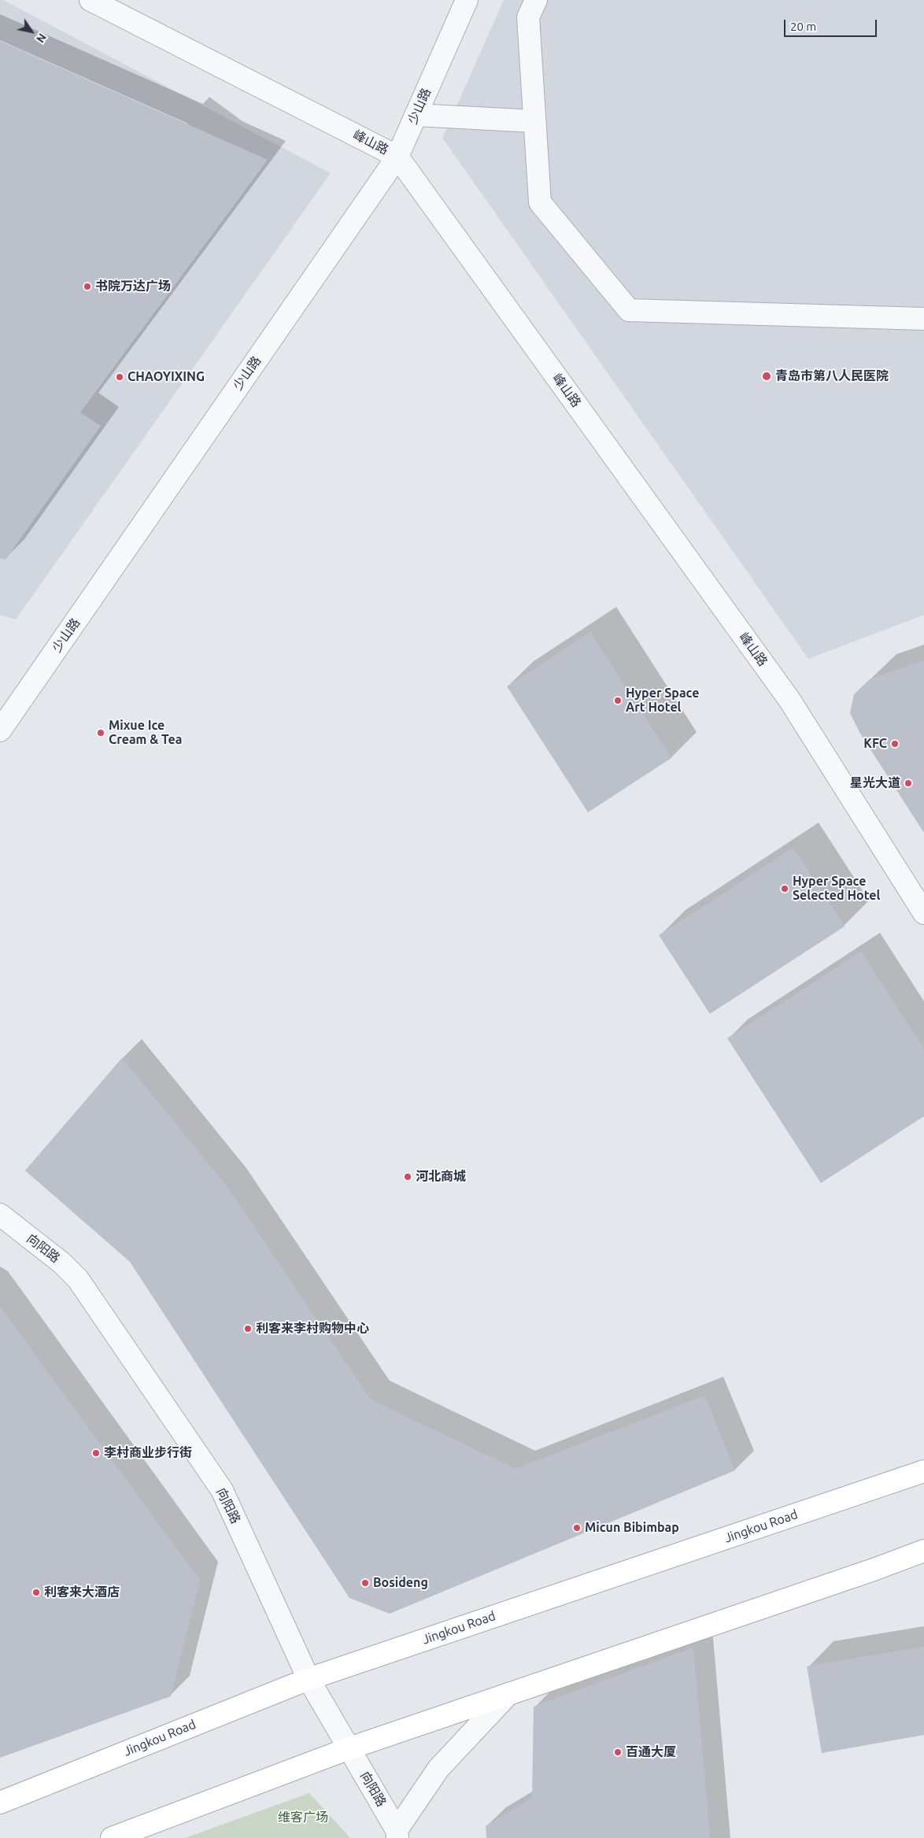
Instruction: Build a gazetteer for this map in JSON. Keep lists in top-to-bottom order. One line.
{"streets":{"main road":["Jingkou Road"],"street":["少山路","峰山路","向阳路"]},"crossings":[["少山路","峰山路"],["向阳路","Jingkou Road"]],"parks":["维客广场"],"places":["书院万达广场","青岛市第八人民医院","CHAOYIXING","Hyper Space Art Hotel","Mixue Ice Cream & Tea","KFC","星光大道","Hyper Space Selected Hotel","河北商城","利客来李村购物中心","李村商业步行街","Micun Bibimbap","Bosideng","利客来大酒店","百通大厦"],"scale_bar":"20 m","north":"bottom right"}
